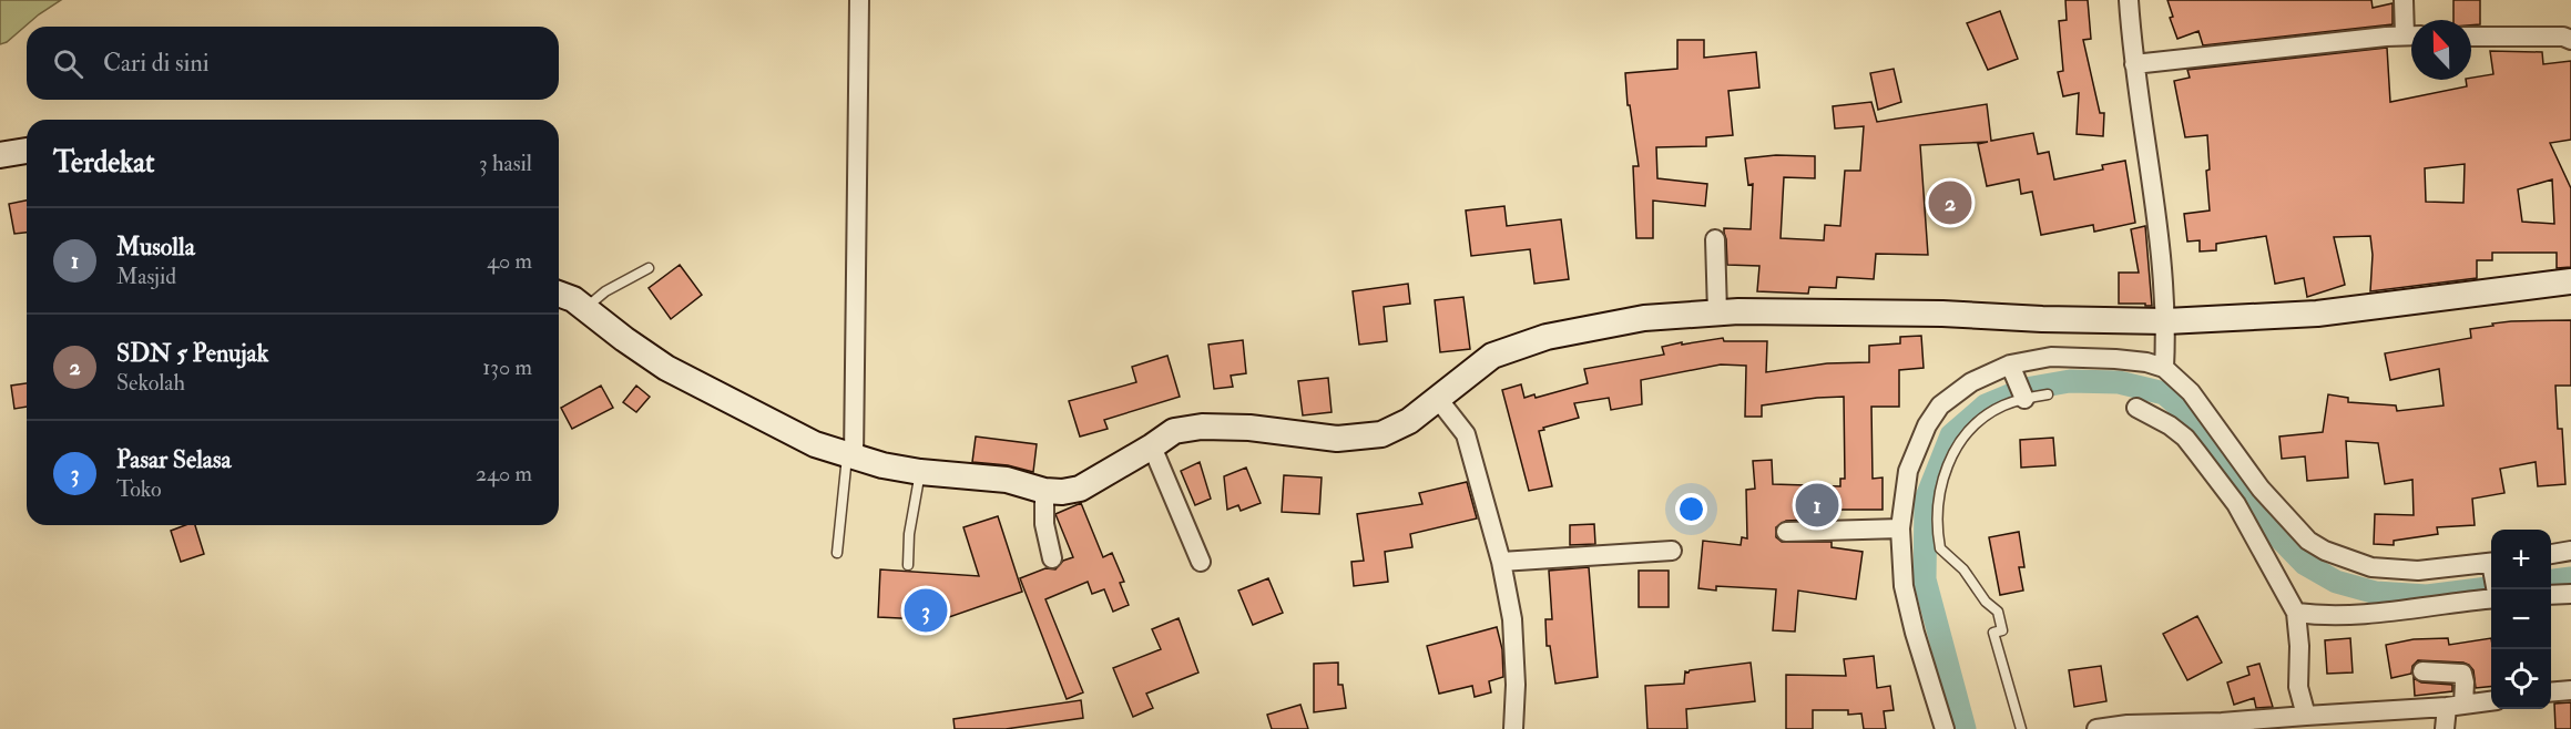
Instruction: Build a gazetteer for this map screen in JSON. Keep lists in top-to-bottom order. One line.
{"north":"top","page":{"search":"Cari di sini","heading":["Terdekat","3 hasil"],"pins":["2","1","3"],"list":[{"mark":"1","name":"Musolla","note":"Masjid","value":"40 m"},{"mark":"2","name":"SDN 5 Penujak","note":"Sekolah","value":"130 m"},{"mark":"3","name":"Pasar Selasa","note":"Toko","value":"240 m"}],"map_buttons":["+","−"]}}
